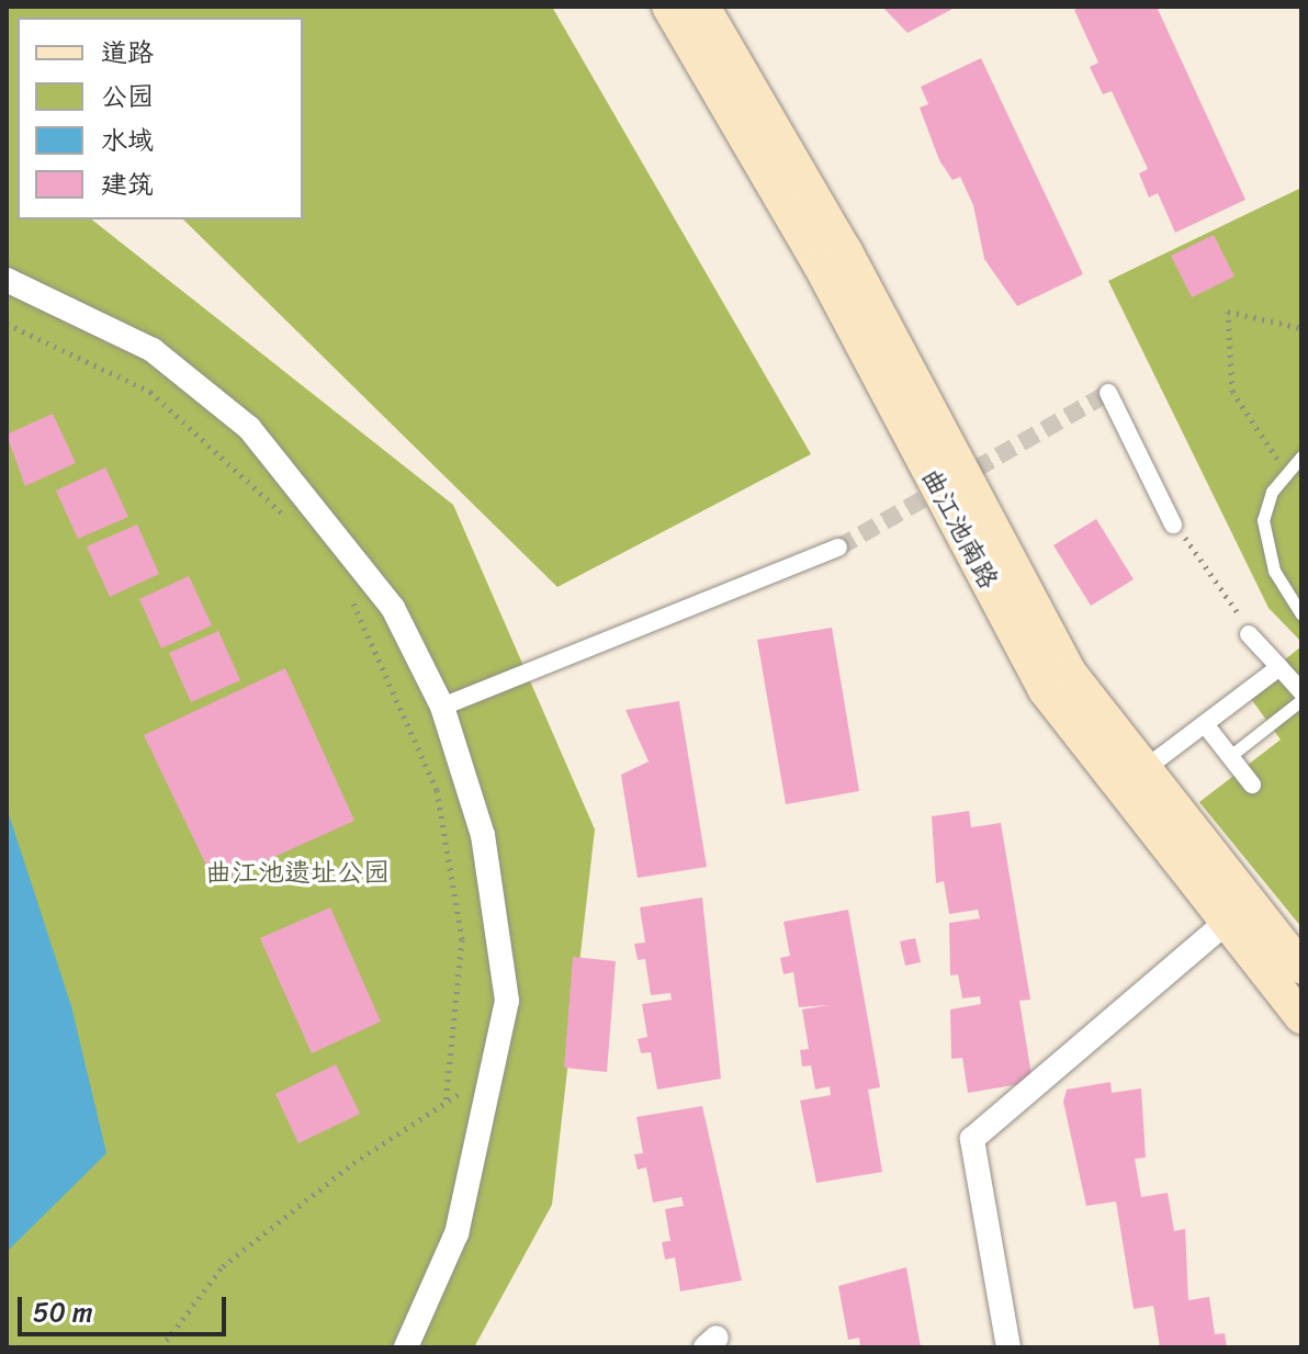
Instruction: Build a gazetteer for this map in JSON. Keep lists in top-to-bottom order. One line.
{"streets":{"main road":["曲江池南路"]},"parks":["曲江池遗址公园"],"legend":["道路","公园","水域","建筑"],"scale_bar":"50 m"}
